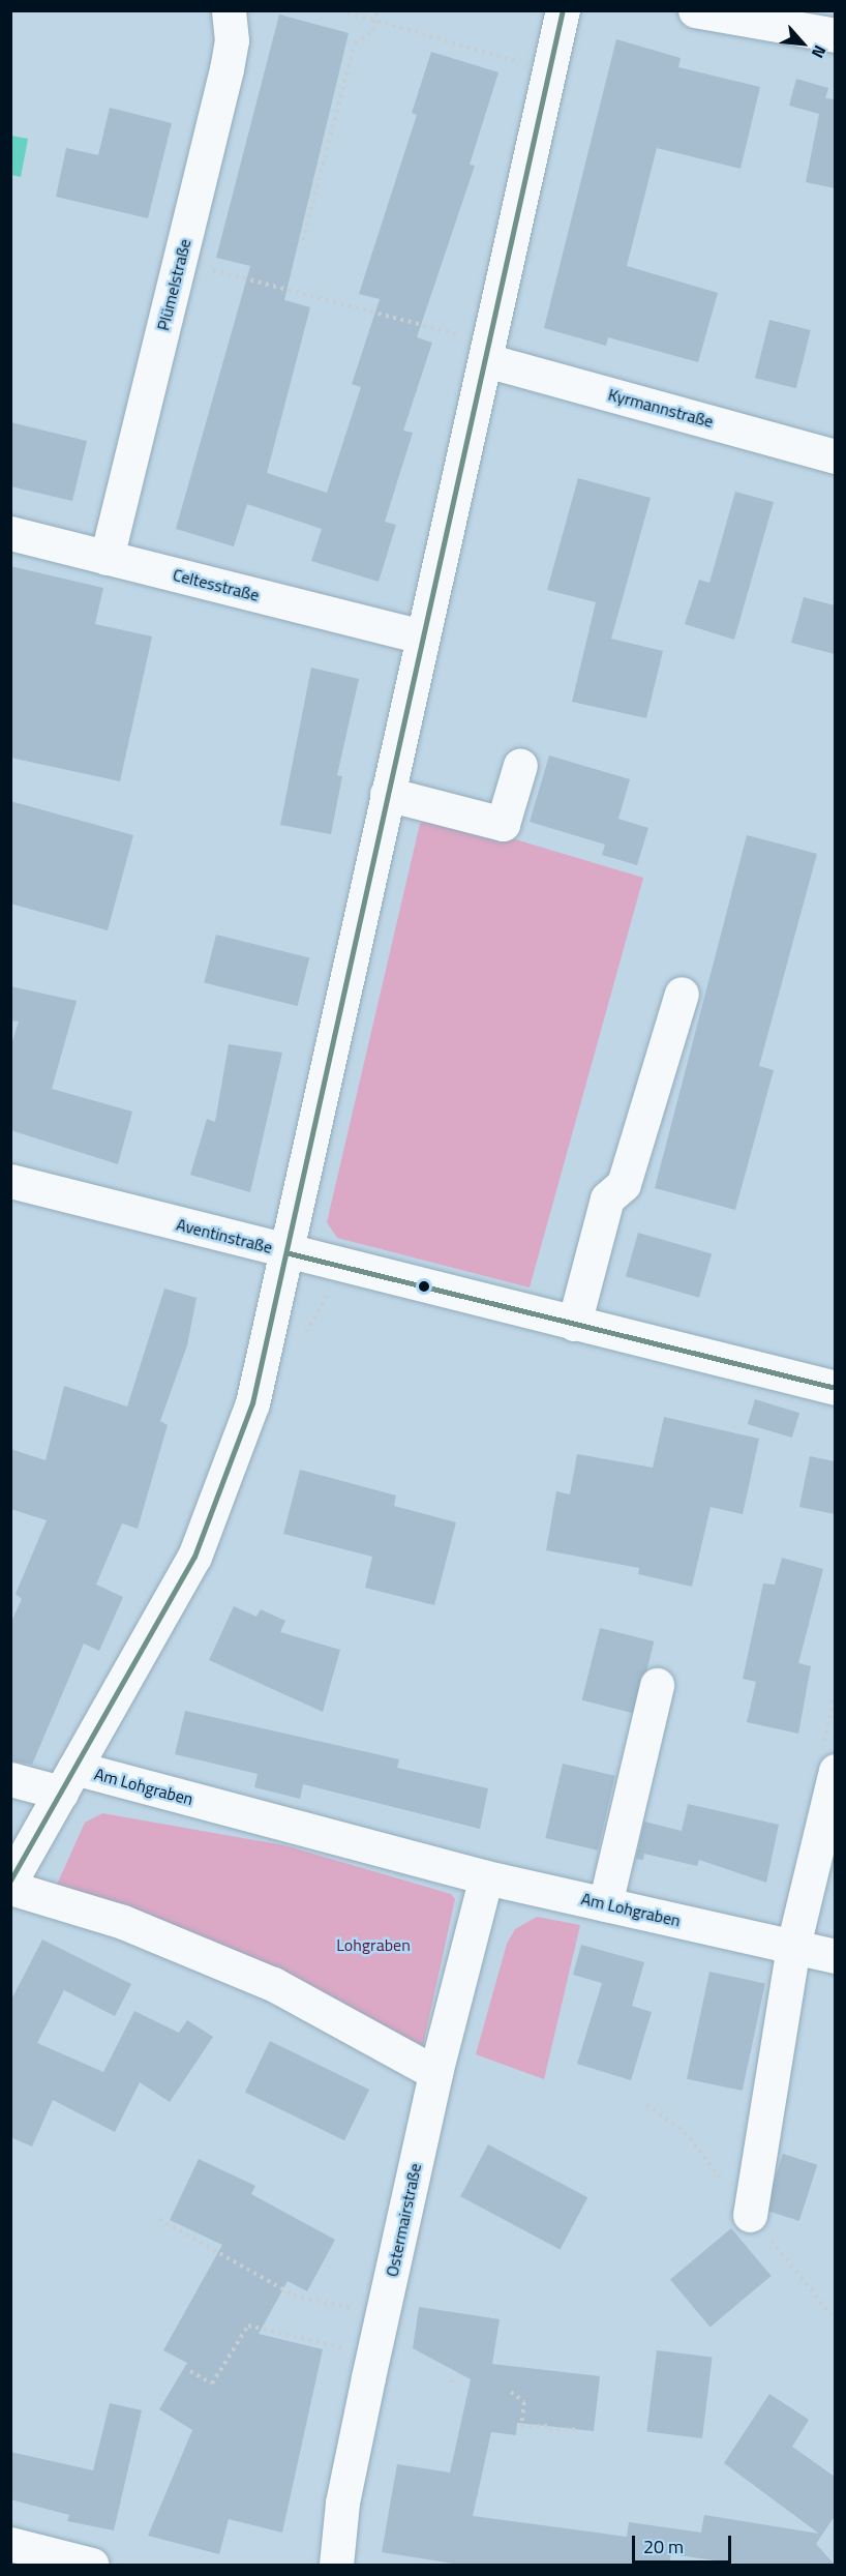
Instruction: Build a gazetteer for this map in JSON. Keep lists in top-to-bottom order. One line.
{"streets":{"street":["Plümelstraße","Kyrmannstraße","Celtesstraße","Aventinstraße","Am Lohgraben","Ostermairstraße"]},"crossings":[["Plümelstraße","Celtesstraße"],["Am Lohgraben","Ostermairstraße"]],"parks":["Lohgraben"],"scale_bar":"20 m","north":"bottom right"}
